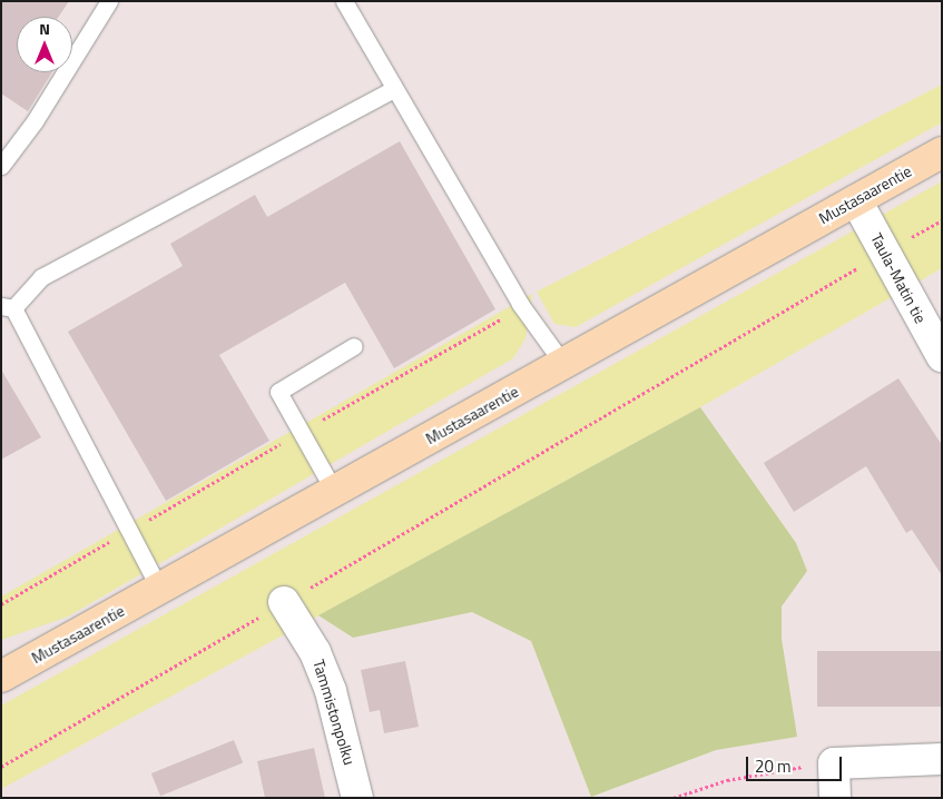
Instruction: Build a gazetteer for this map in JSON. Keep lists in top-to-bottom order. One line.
{"streets":{"main road":["Mustasaarentie"],"street":["Taula-Matin tie","Tammistonpolku"]},"crossings":[["Mustasaarentie","Taula-Matin tie"]],"scale_bar":"20 m","north":"top"}
